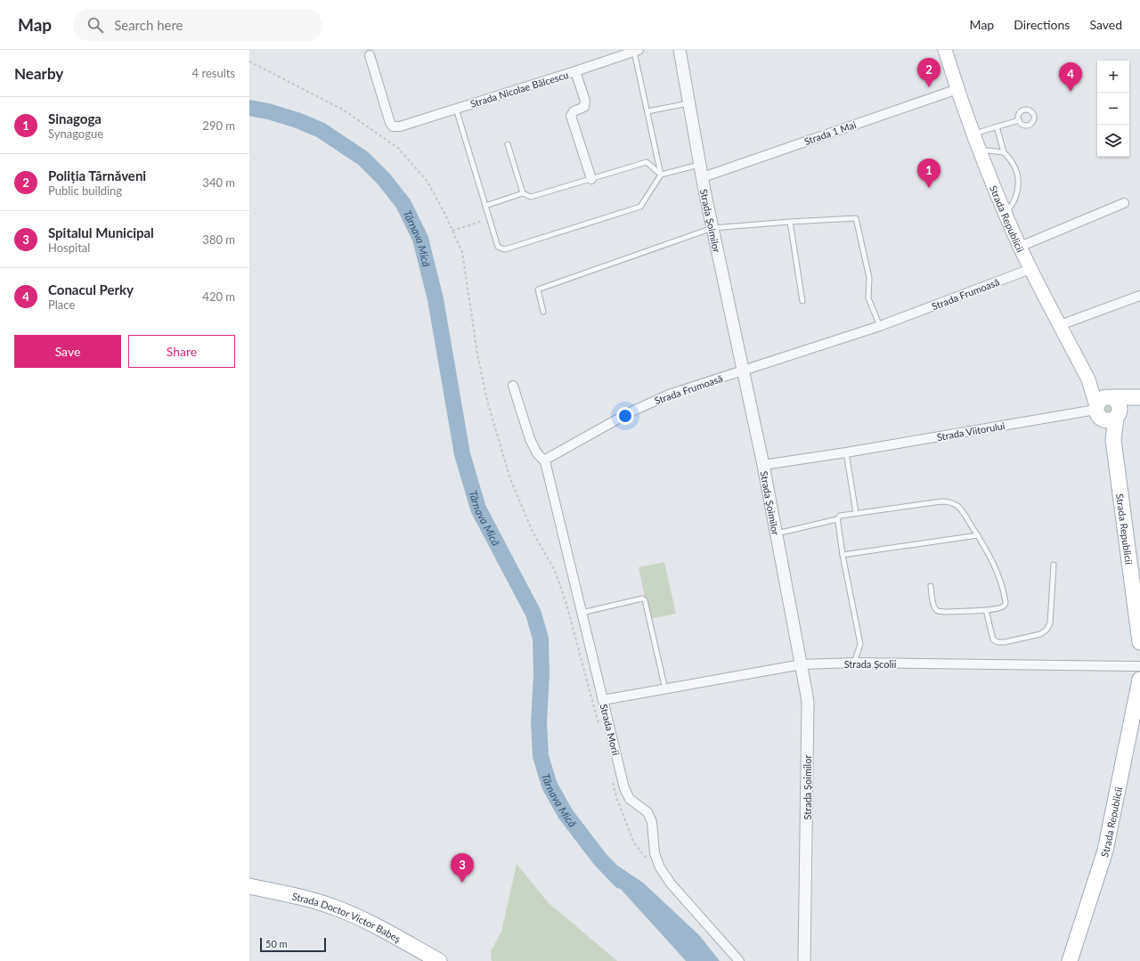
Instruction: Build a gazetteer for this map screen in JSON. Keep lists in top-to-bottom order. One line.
{"streets":{"main road":["Strada Republicii","Strada Doctor Victor Babeş"],"street":["Strada Nicolae Bălcescu","Strada 1 Mai","Strada Șoimilor","Strada Frumoasă","Strada Viitorului","Strada Școlii","Strada Morii"]},"crossings":[["Strada 1 Mai","Strada Republicii"],["Strada 1 Mai","Strada Șoimilor"],["Strada Republicii","Strada Frumoasă"],["Strada Republicii","Strada Viitorului"],["Strada Șoimilor","Strada Frumoasă"],["Strada Șoimilor","Strada Viitorului"],["Strada Șoimilor","Strada Școlii"],["Strada Frumoasă","Strada Morii"],["Strada Școlii","Strada Morii"]],"water":["Târnava Mică"],"scale_bar":"50 m","page":{"header":"Map","search":"Search here","nav":["Map","Directions","Saved"],"heading":["Nearby","4 results"],"pins":["2","4","1","3"],"map_buttons":["+","−"],"list":[{"mark":"1","name":"Sinagoga","note":"Synagogue","value":"290 m"},{"mark":"2","name":"Poliția Târnăveni","note":"Public building","value":"340 m"},{"mark":"3","name":"Spitalul Municipal","note":"Hospital","value":"380 m"},{"mark":"4","name":"Conacul Perky","note":"Place","value":"420 m"}],"buttons":["Save","Share"],"scale":"50 m"}}
